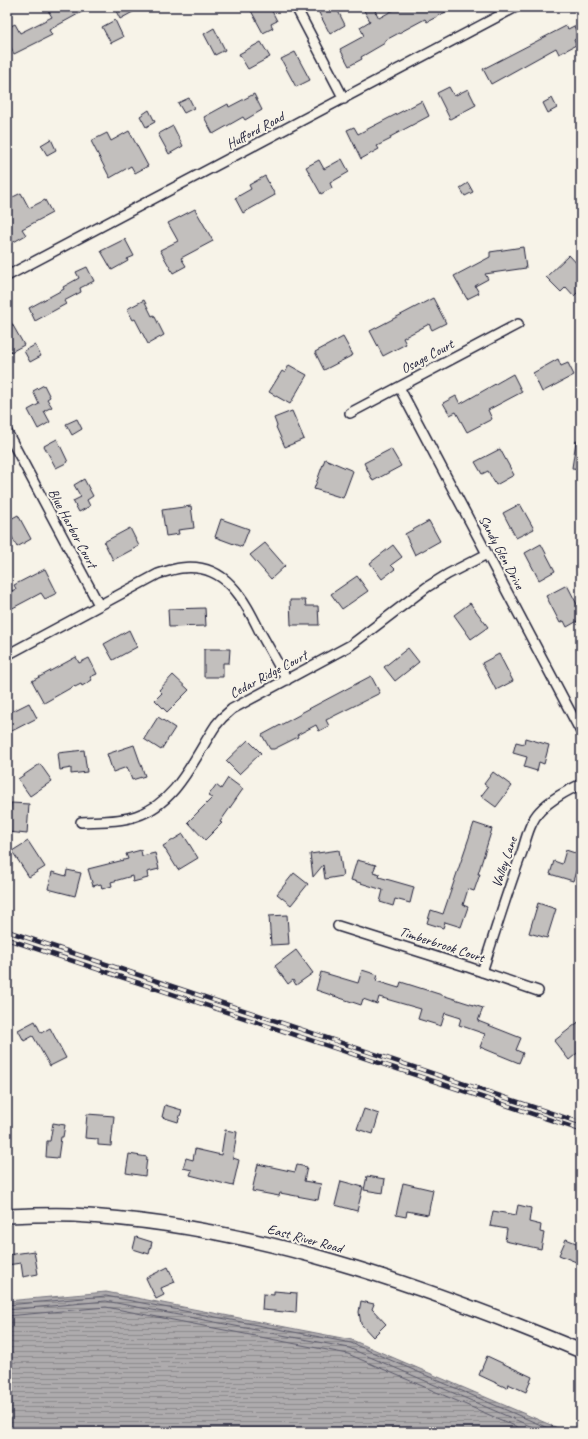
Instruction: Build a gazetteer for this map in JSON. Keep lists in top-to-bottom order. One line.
{"streets":{"main road":["East River Road"],"street":["Hufford Road","Osage Court","Blue Harbor Court","Sandy Glen Drive","Cedar Ridge Court","Valley Lane","Timberbrook Court"]},"crossings":[["Osage Court","Sandy Glen Drive"],["Sandy Glen Drive","Cedar Ridge Court"],["Valley Lane","Timberbrook Court"]]}
